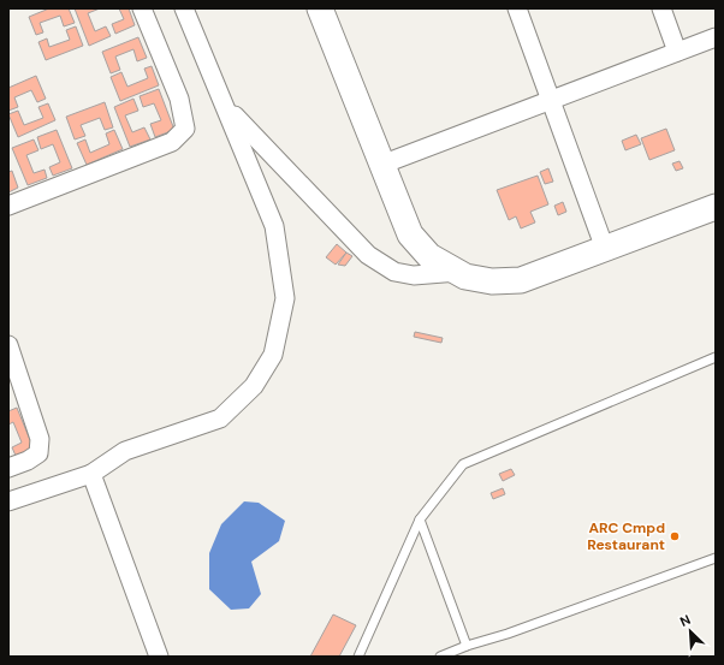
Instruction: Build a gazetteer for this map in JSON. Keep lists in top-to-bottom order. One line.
{"places":["ARC Cmpd Restaurant"],"north":"top left"}
